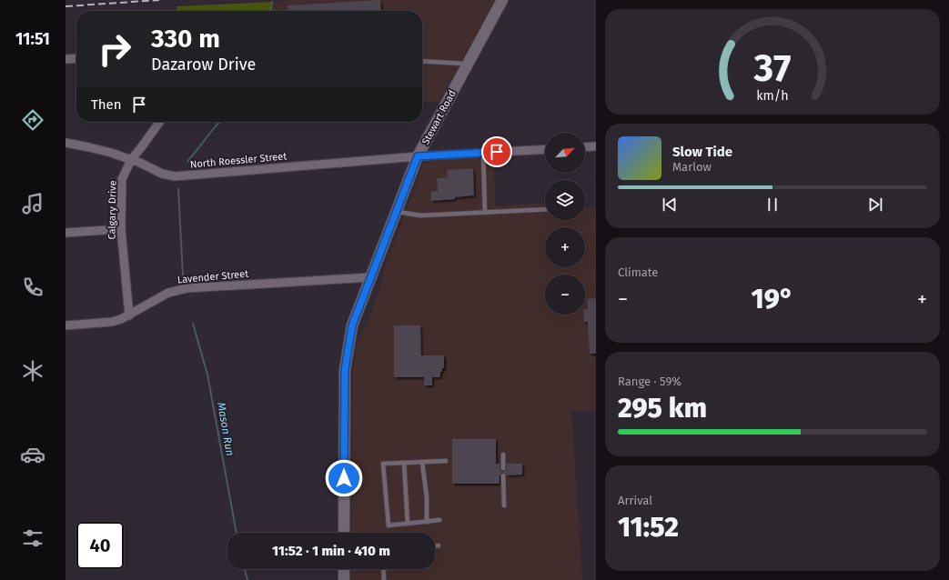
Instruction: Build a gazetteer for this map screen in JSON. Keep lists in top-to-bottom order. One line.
{"streets":{"street":["Stewart Road","North Roessler Street","Calgary Drive","Lavender Street"]},"crossings":[["Stewart Road","North Roessler Street"],["Stewart Road","Lavender Street"],["North Roessler Street","Calgary Drive"],["Calgary Drive","Lavender Street"]],"water":["Mason Run"],"north":"top right","page":{"tabs":"11:51","turn":["330 m","Dazarow Drive"],"then":"Then","map_buttons":["+","−"],"song":["Slow Tide","Marlow"],"tile":["Climate",["Range · 59%","295 km"],["Arrival","11:52"]],"heat":["−","19°","+"],"limit":"40","trip":"11:52 · 1 min · 410 m","gauge":["37","km/h"]}}
